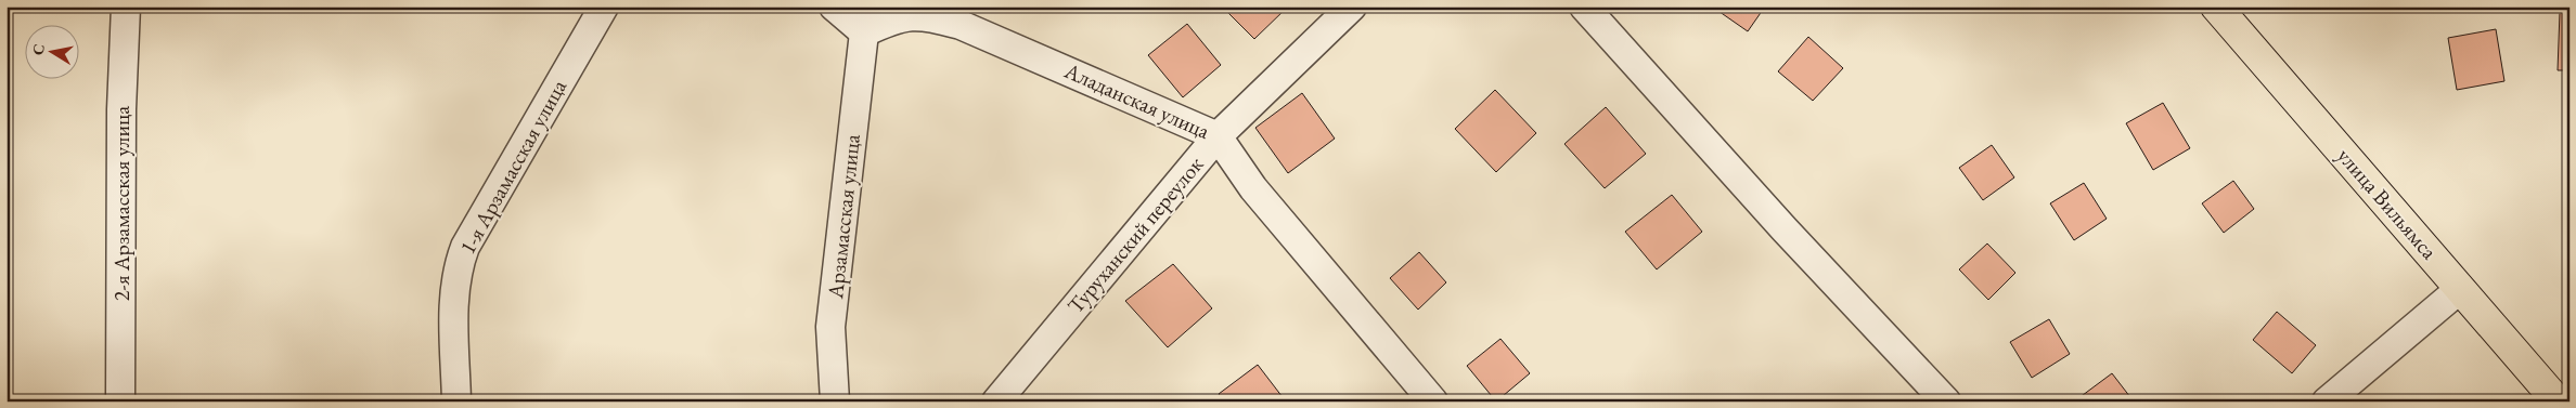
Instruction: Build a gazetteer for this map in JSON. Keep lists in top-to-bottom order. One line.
{"streets":{"main road":["улица Вильямса"],"street":["Аладанская улица","1-я Арзамасская улица","2-я Арзамасская улица","Арзамасская улица","Туруханский переулок"]},"crossings":[["Аладанская улица","Арзамасская улица"],["Аладанская улица","Туруханский переулок"]],"north":"left"}
